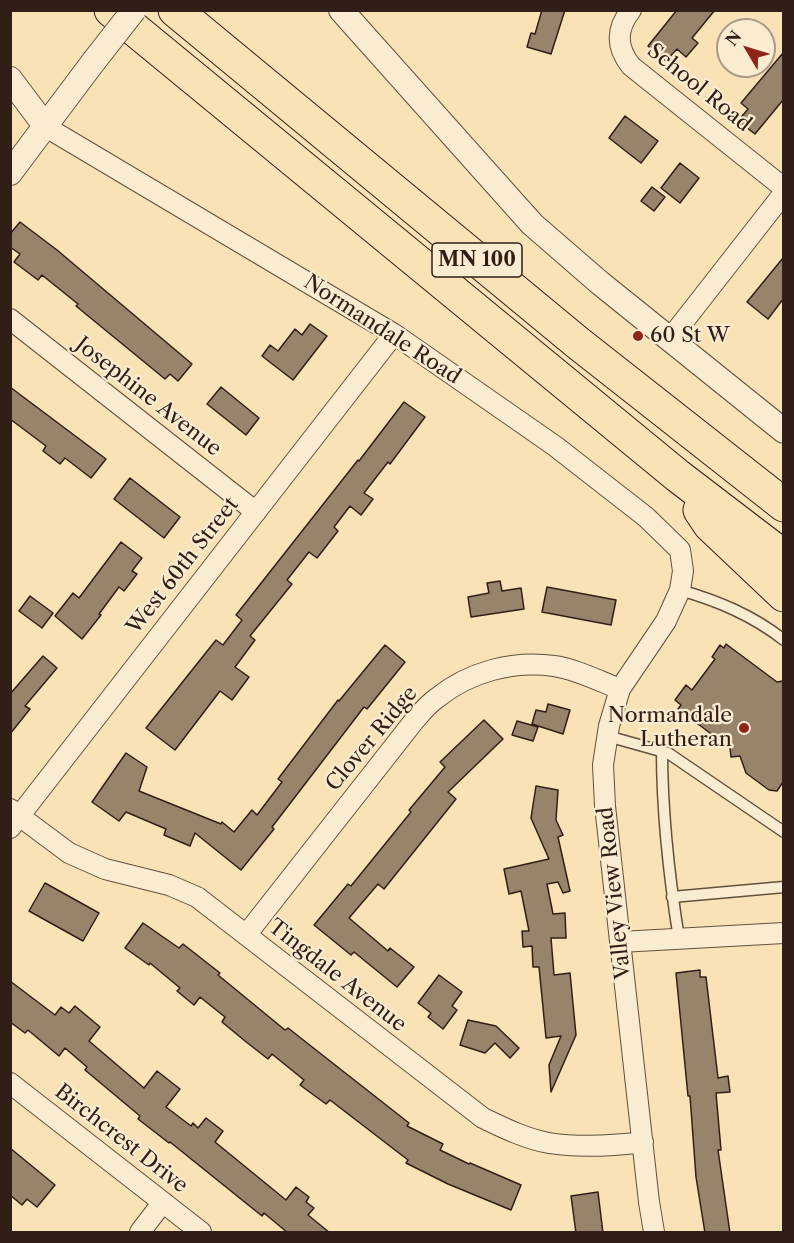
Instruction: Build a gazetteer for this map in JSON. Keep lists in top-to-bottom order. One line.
{"streets":{"highway":["MN 100"],"street":["School Road","Normandale Road","Josephine Avenue","West 60th Street","Clover Ridge","Valley View Road","Tingdale Avenue","Birchcrest Drive"]},"crossings":[["Normandale Road","West 60th Street"],["Normandale Road","Valley View Road"],["Josephine Avenue","West 60th Street"],["West 60th Street","Tingdale Avenue"],["Clover Ridge","Valley View Road"],["Clover Ridge","Tingdale Avenue"],["Valley View Road","Tingdale Avenue"]],"places":["60 St W","Normandale Lutheran"],"north":"top left"}
